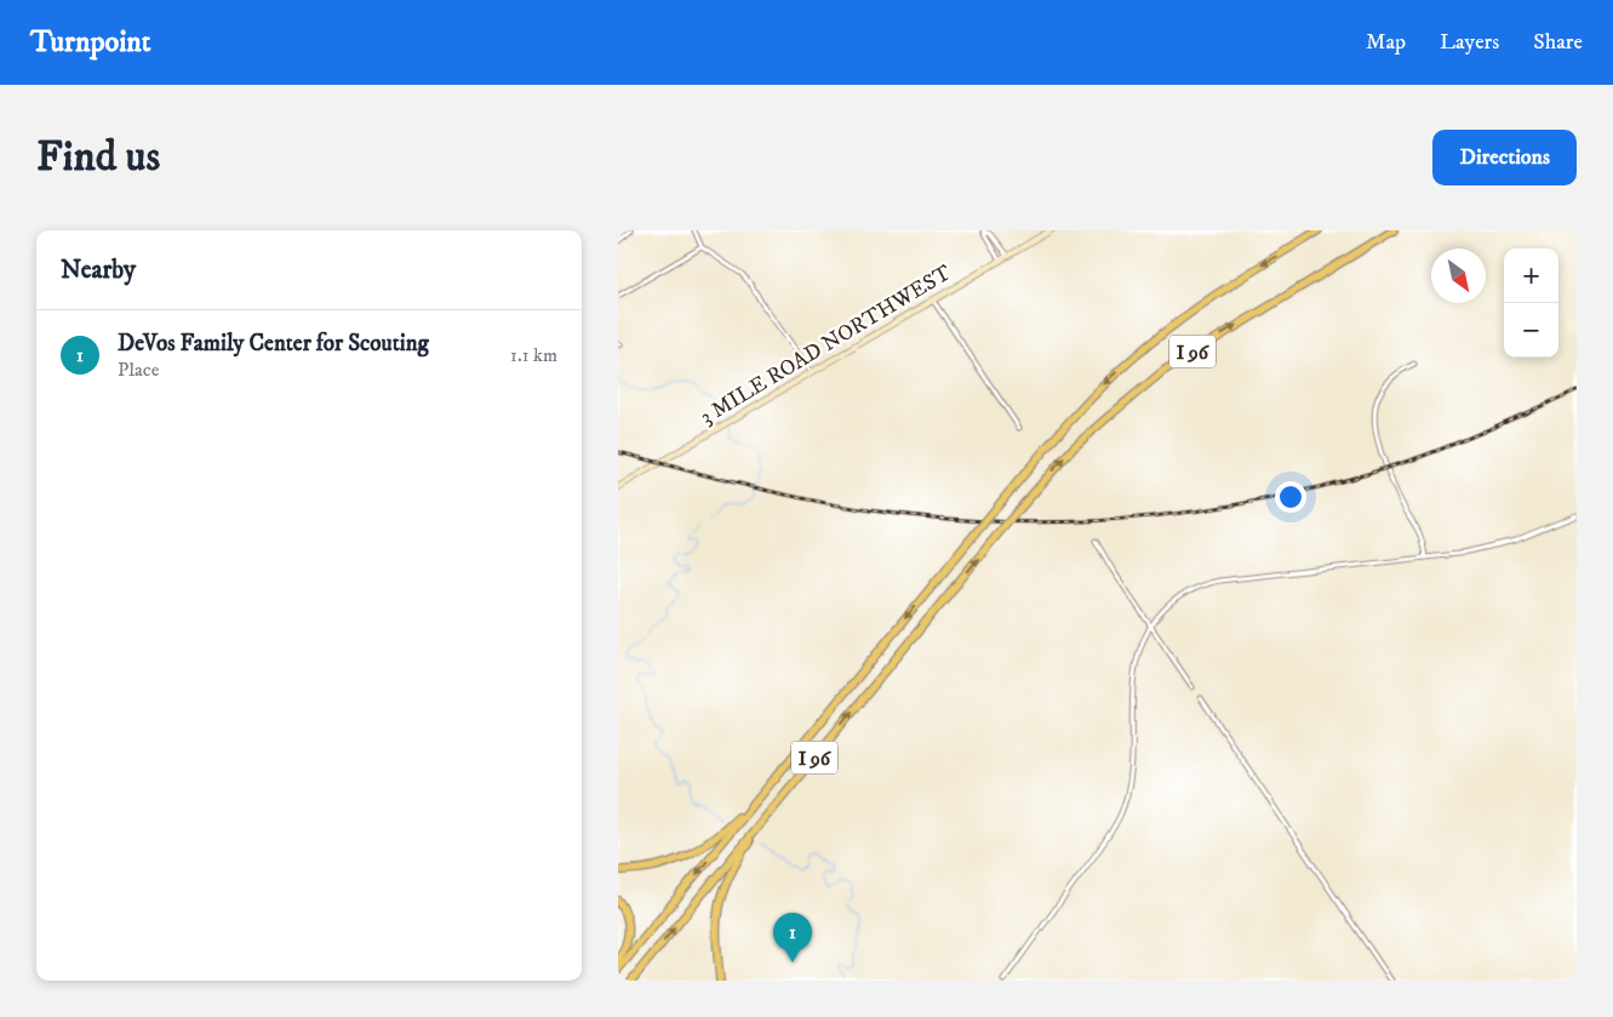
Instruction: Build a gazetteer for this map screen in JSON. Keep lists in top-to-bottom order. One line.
{"streets":{"highway":["I 96"],"main road":["3 MILE ROAD NORTHWEST"]},"north":"bottom right","page":{"header":"Turnpoint","nav":["Map","Layers","Share"],"buttons":"Directions","title":"Find us","heading":"Nearby","map_buttons":["+","−"],"list":[{"mark":"1","name":"DeVos Family Center for Scouting","note":"Place","value":"1.1 km"}],"pins":"1"}}
